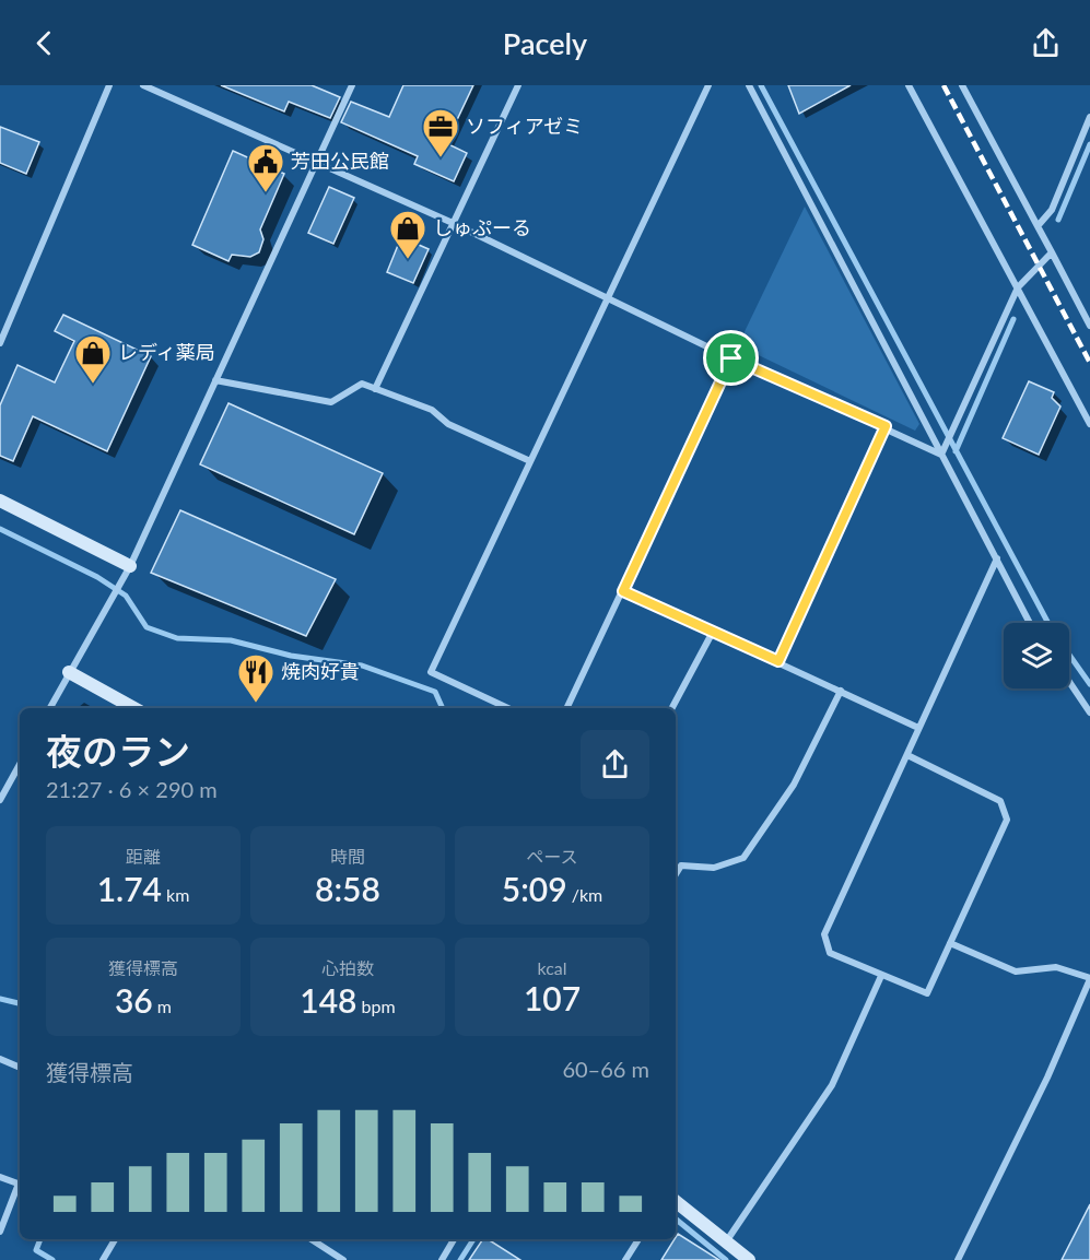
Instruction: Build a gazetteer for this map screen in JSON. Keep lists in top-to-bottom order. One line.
{"places":{"office":["ソフィアゼミ"],"public building":["芳田公民館"],"shop":["しゅぷーる","レディ薬局"],"restaurant":["焼肉好貴"]},"page":{"header":"Pacely","heading":["夜のラン","21:27 · 6 × 290 m"],"stats":[["距離","1.74 km"],["時間","8:58"],["ペース","5:09 /km"],["獲得標高","36 m"],["心拍数","148 bpm"],["kcal","107"]],"chart":["獲得標高","60–66 m"]}}
